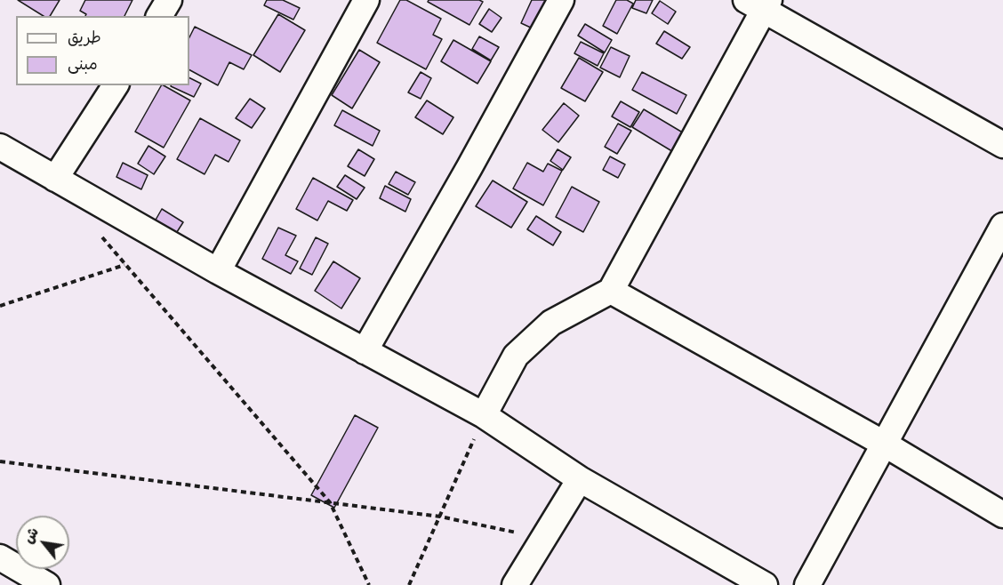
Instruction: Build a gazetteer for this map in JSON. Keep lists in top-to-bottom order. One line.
{"legend":["طريق","مبنى"],"north":"top left"}
